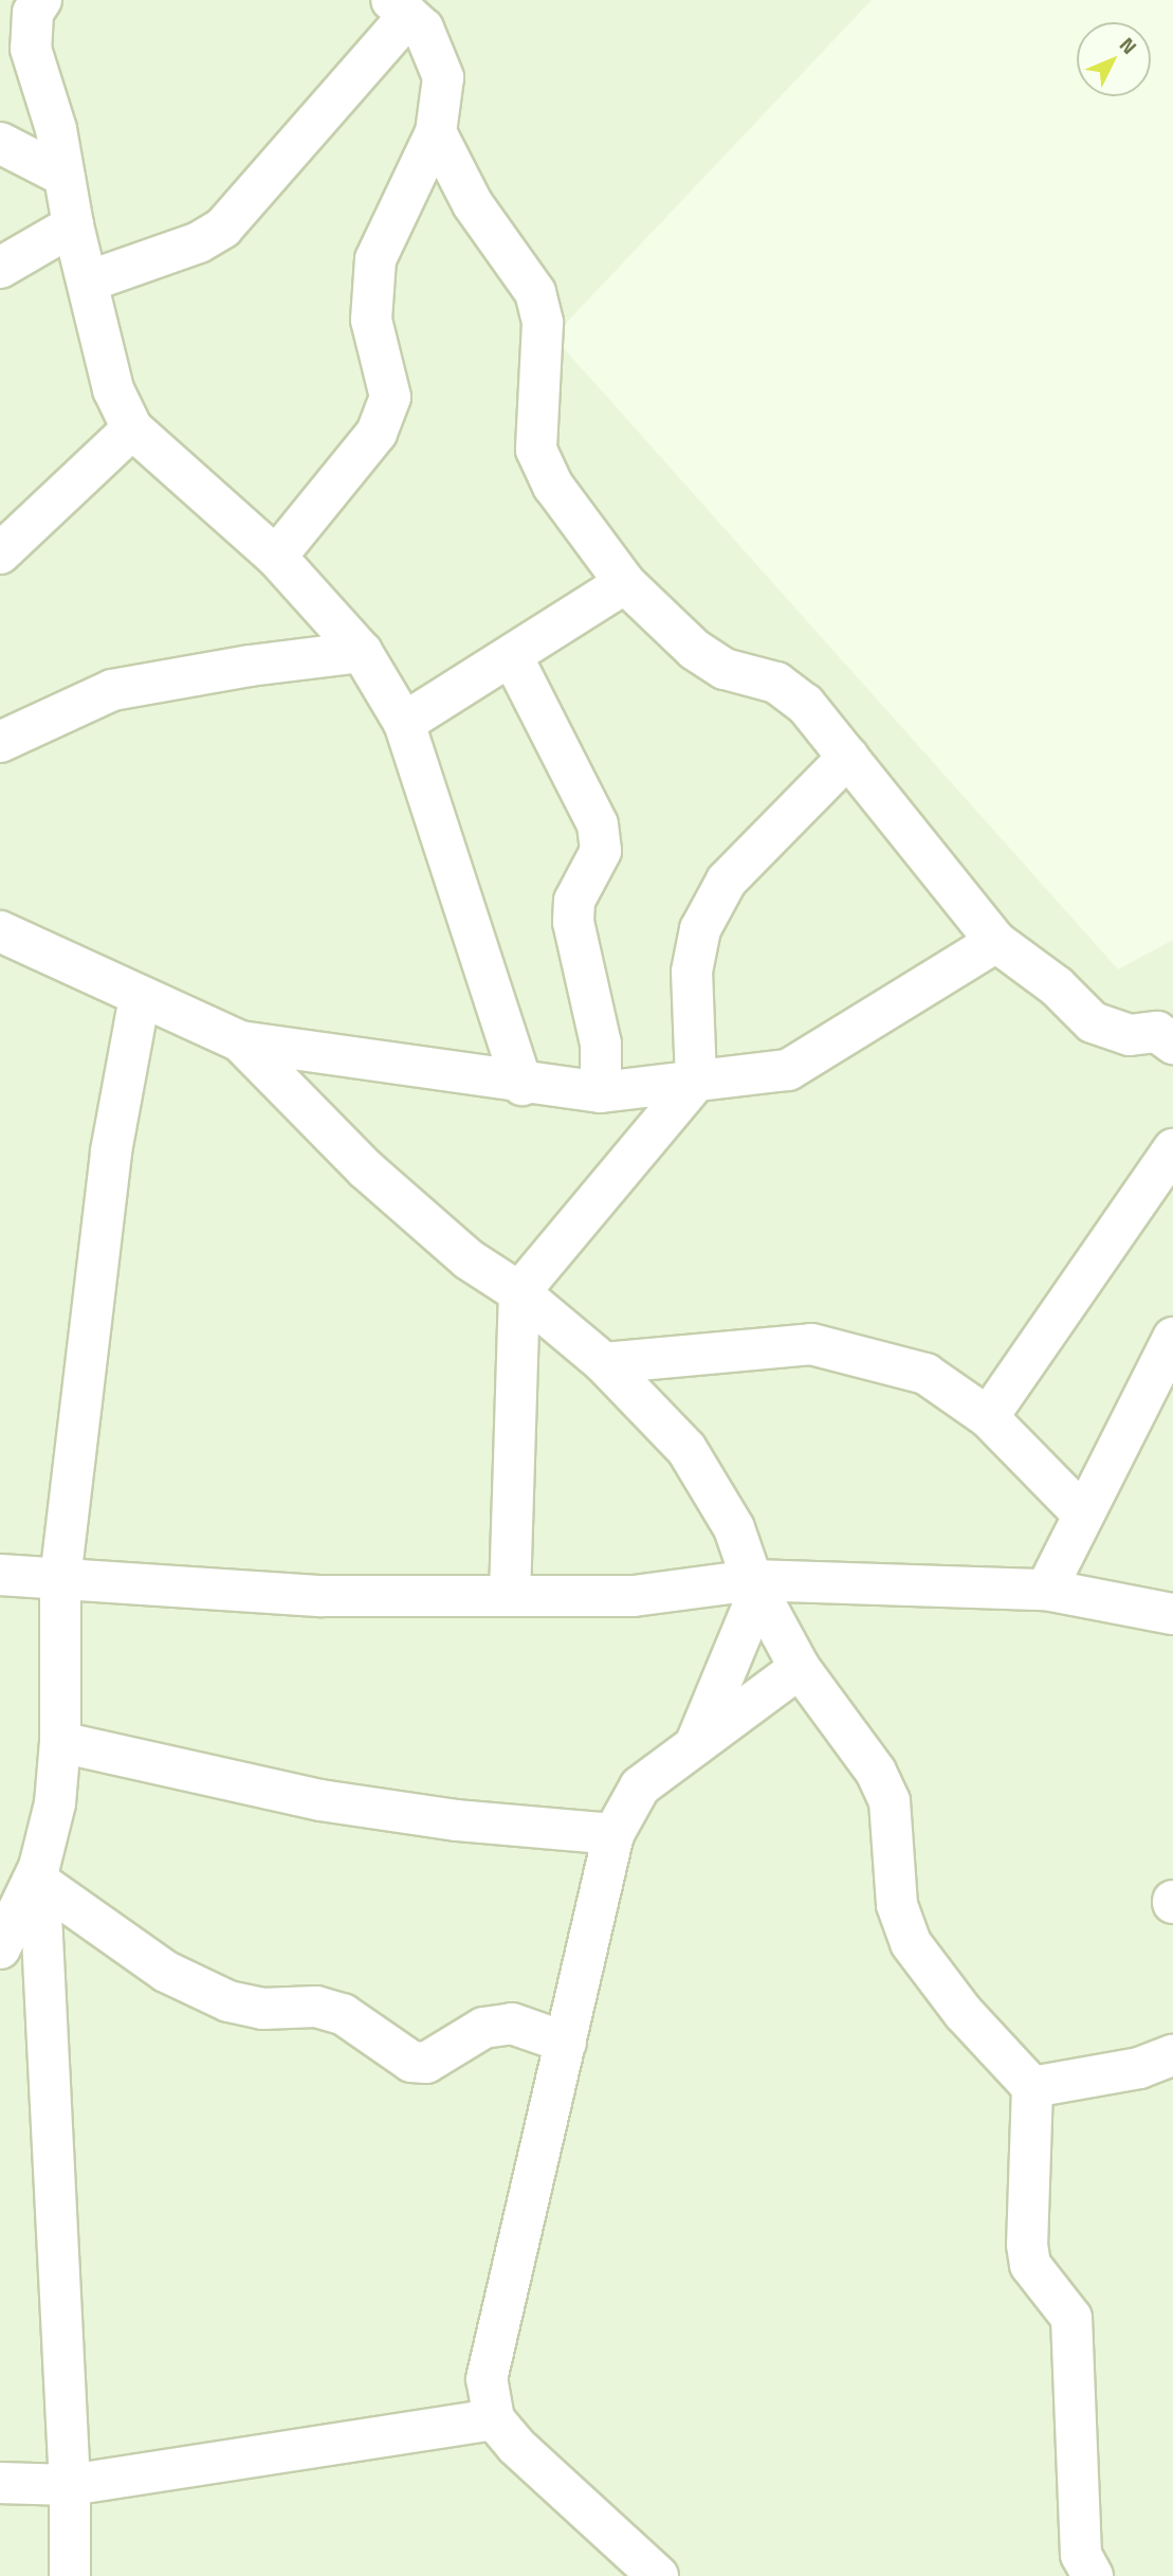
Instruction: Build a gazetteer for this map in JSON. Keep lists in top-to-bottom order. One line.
{"north":"top right"}
